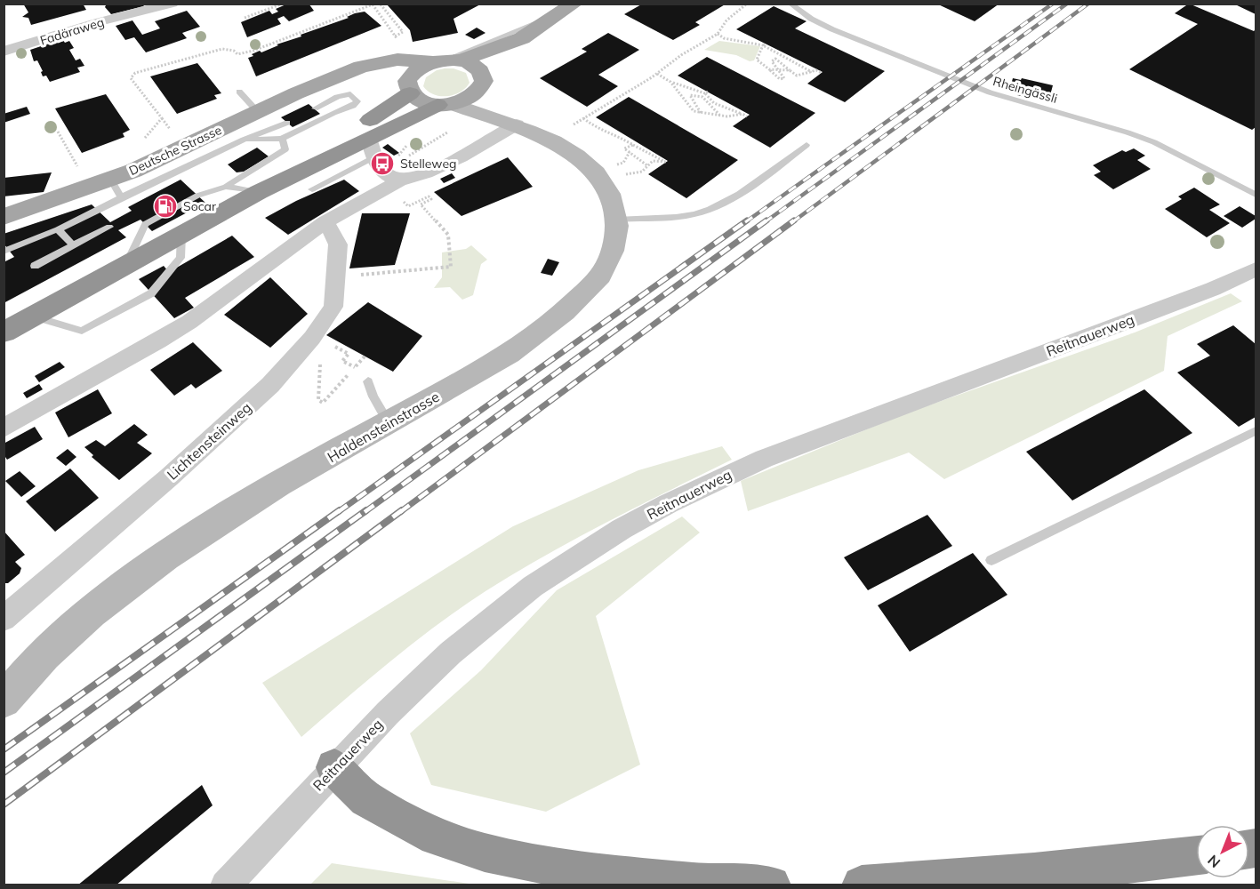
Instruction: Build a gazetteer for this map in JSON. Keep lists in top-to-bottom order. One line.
{"streets":{"main road":["Deutsche Strasse"],"street":["Fadäraweg","Reitnauerweg","Haldensteinstrasse","Lichtensteinweg"],"lane":["Rheingässli"]},"crossings":[["Deutsche Strasse","Haldensteinstrasse"]],"places":{"bus stop":["Stelleweg"],"fuel station":["Socar"]},"north":"bottom left"}
